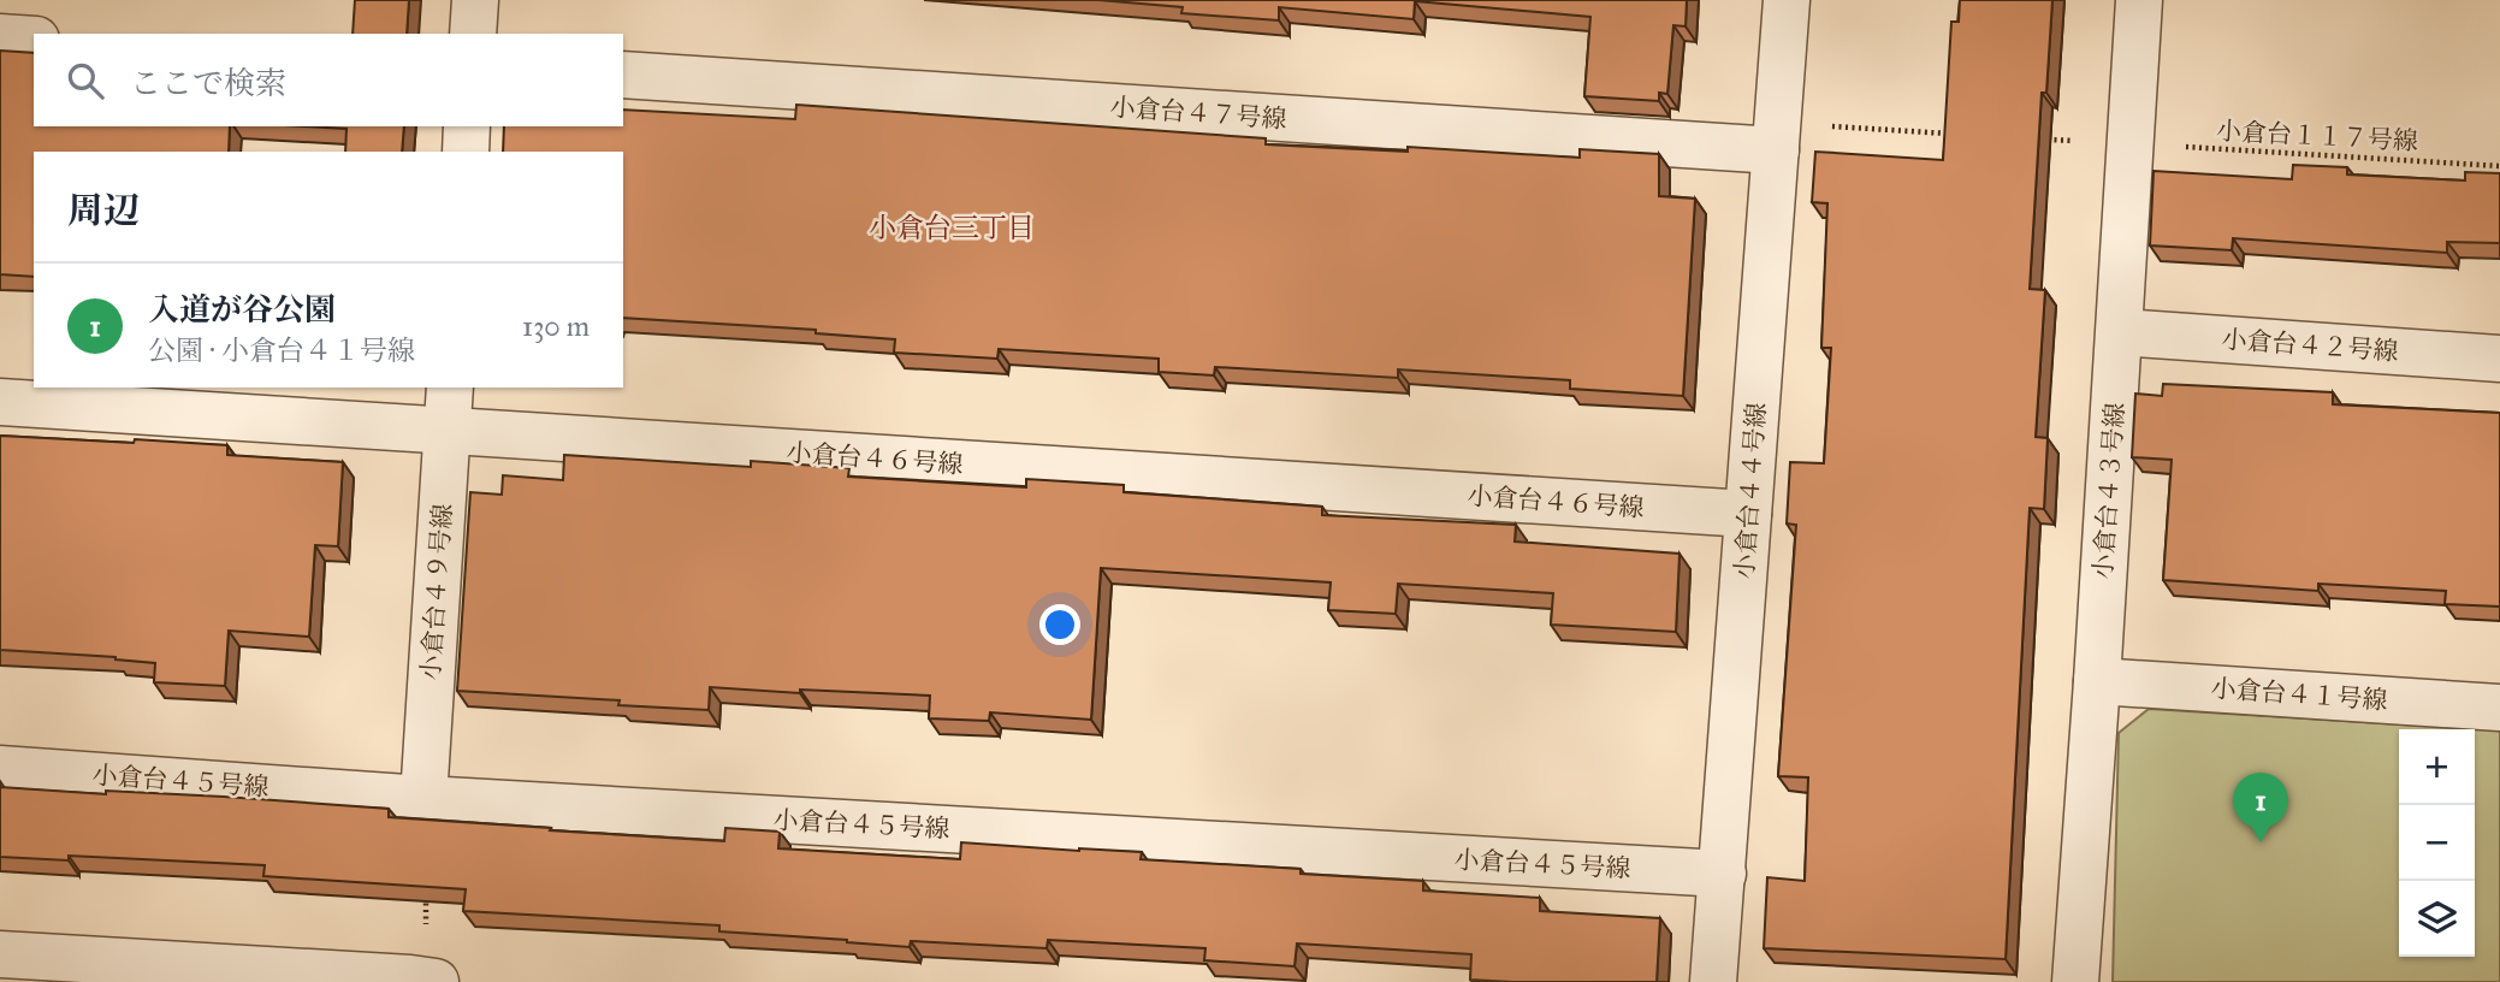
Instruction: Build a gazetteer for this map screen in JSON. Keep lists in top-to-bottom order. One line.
{"streets":{"street":["小倉台４７号線","小倉台４２号線","小倉台４６号線","小倉台４４号線","小倉台４３号線","小倉台４９号線","小倉台４１号線","小倉台４５号線"],"path":["小倉台１１７号線"]},"crossings":[["小倉台４７号線","小倉台４４号線"],["小倉台１１７号線","小倉台４３号線"],["小倉台４２号線","小倉台４３号線"],["小倉台４６号線","小倉台４４号線"],["小倉台４６号線","小倉台４９号線"],["小倉台４４号線","小倉台４５号線"],["小倉台４３号線","小倉台４１号線"],["小倉台４９号線","小倉台４５号線"]],"districts":["小倉台三丁目"],"page":{"search":"ここで検索","heading":"周辺","list":[{"mark":"1","name":"入道が谷公園","note":"公園 · 小倉台４１号線","value":"130 m"}],"map_buttons":["+","−"],"pins":"1"}}
